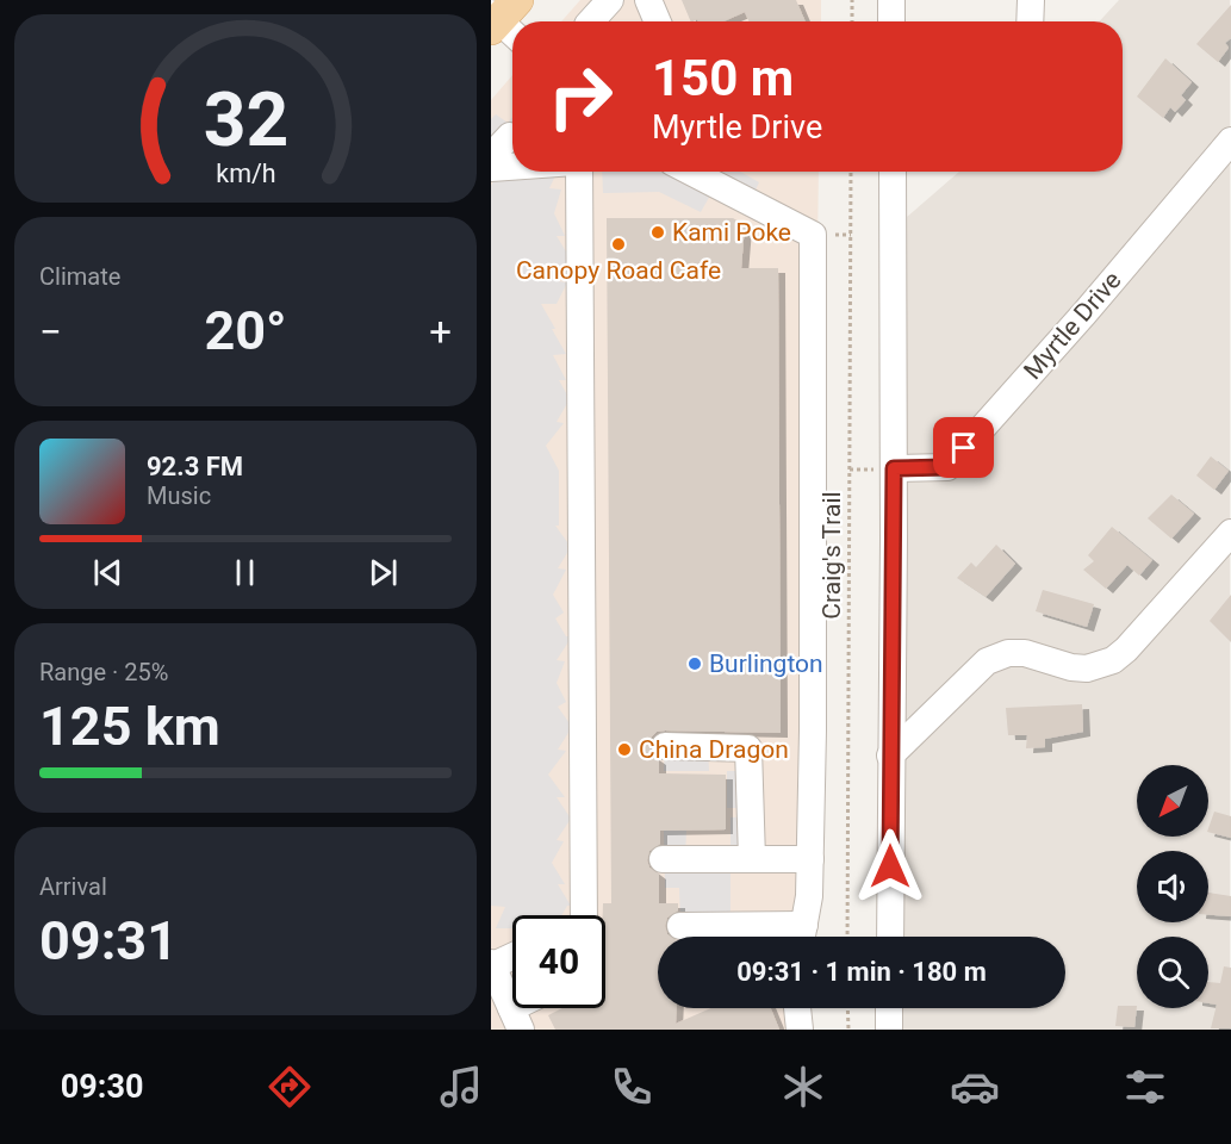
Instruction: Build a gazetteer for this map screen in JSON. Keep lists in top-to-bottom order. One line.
{"streets":{"street":["Myrtle Drive"],"path":["Craig's Trail"]},"places":["Kami Poke","Canopy Road Cafe","Burlington","China Dragon"],"north":"bottom left","page":{"turn":["150 m","Myrtle Drive"],"tile":["Climate",["Range · 25%","125 km"],["Arrival","09:31"]],"heat":["−","20°","+"],"song":["92.3 FM","Music"],"limit":"40","trip":"09:31 · 1 min · 180 m","tabs":"09:30","gauge":["32","km/h"]}}
